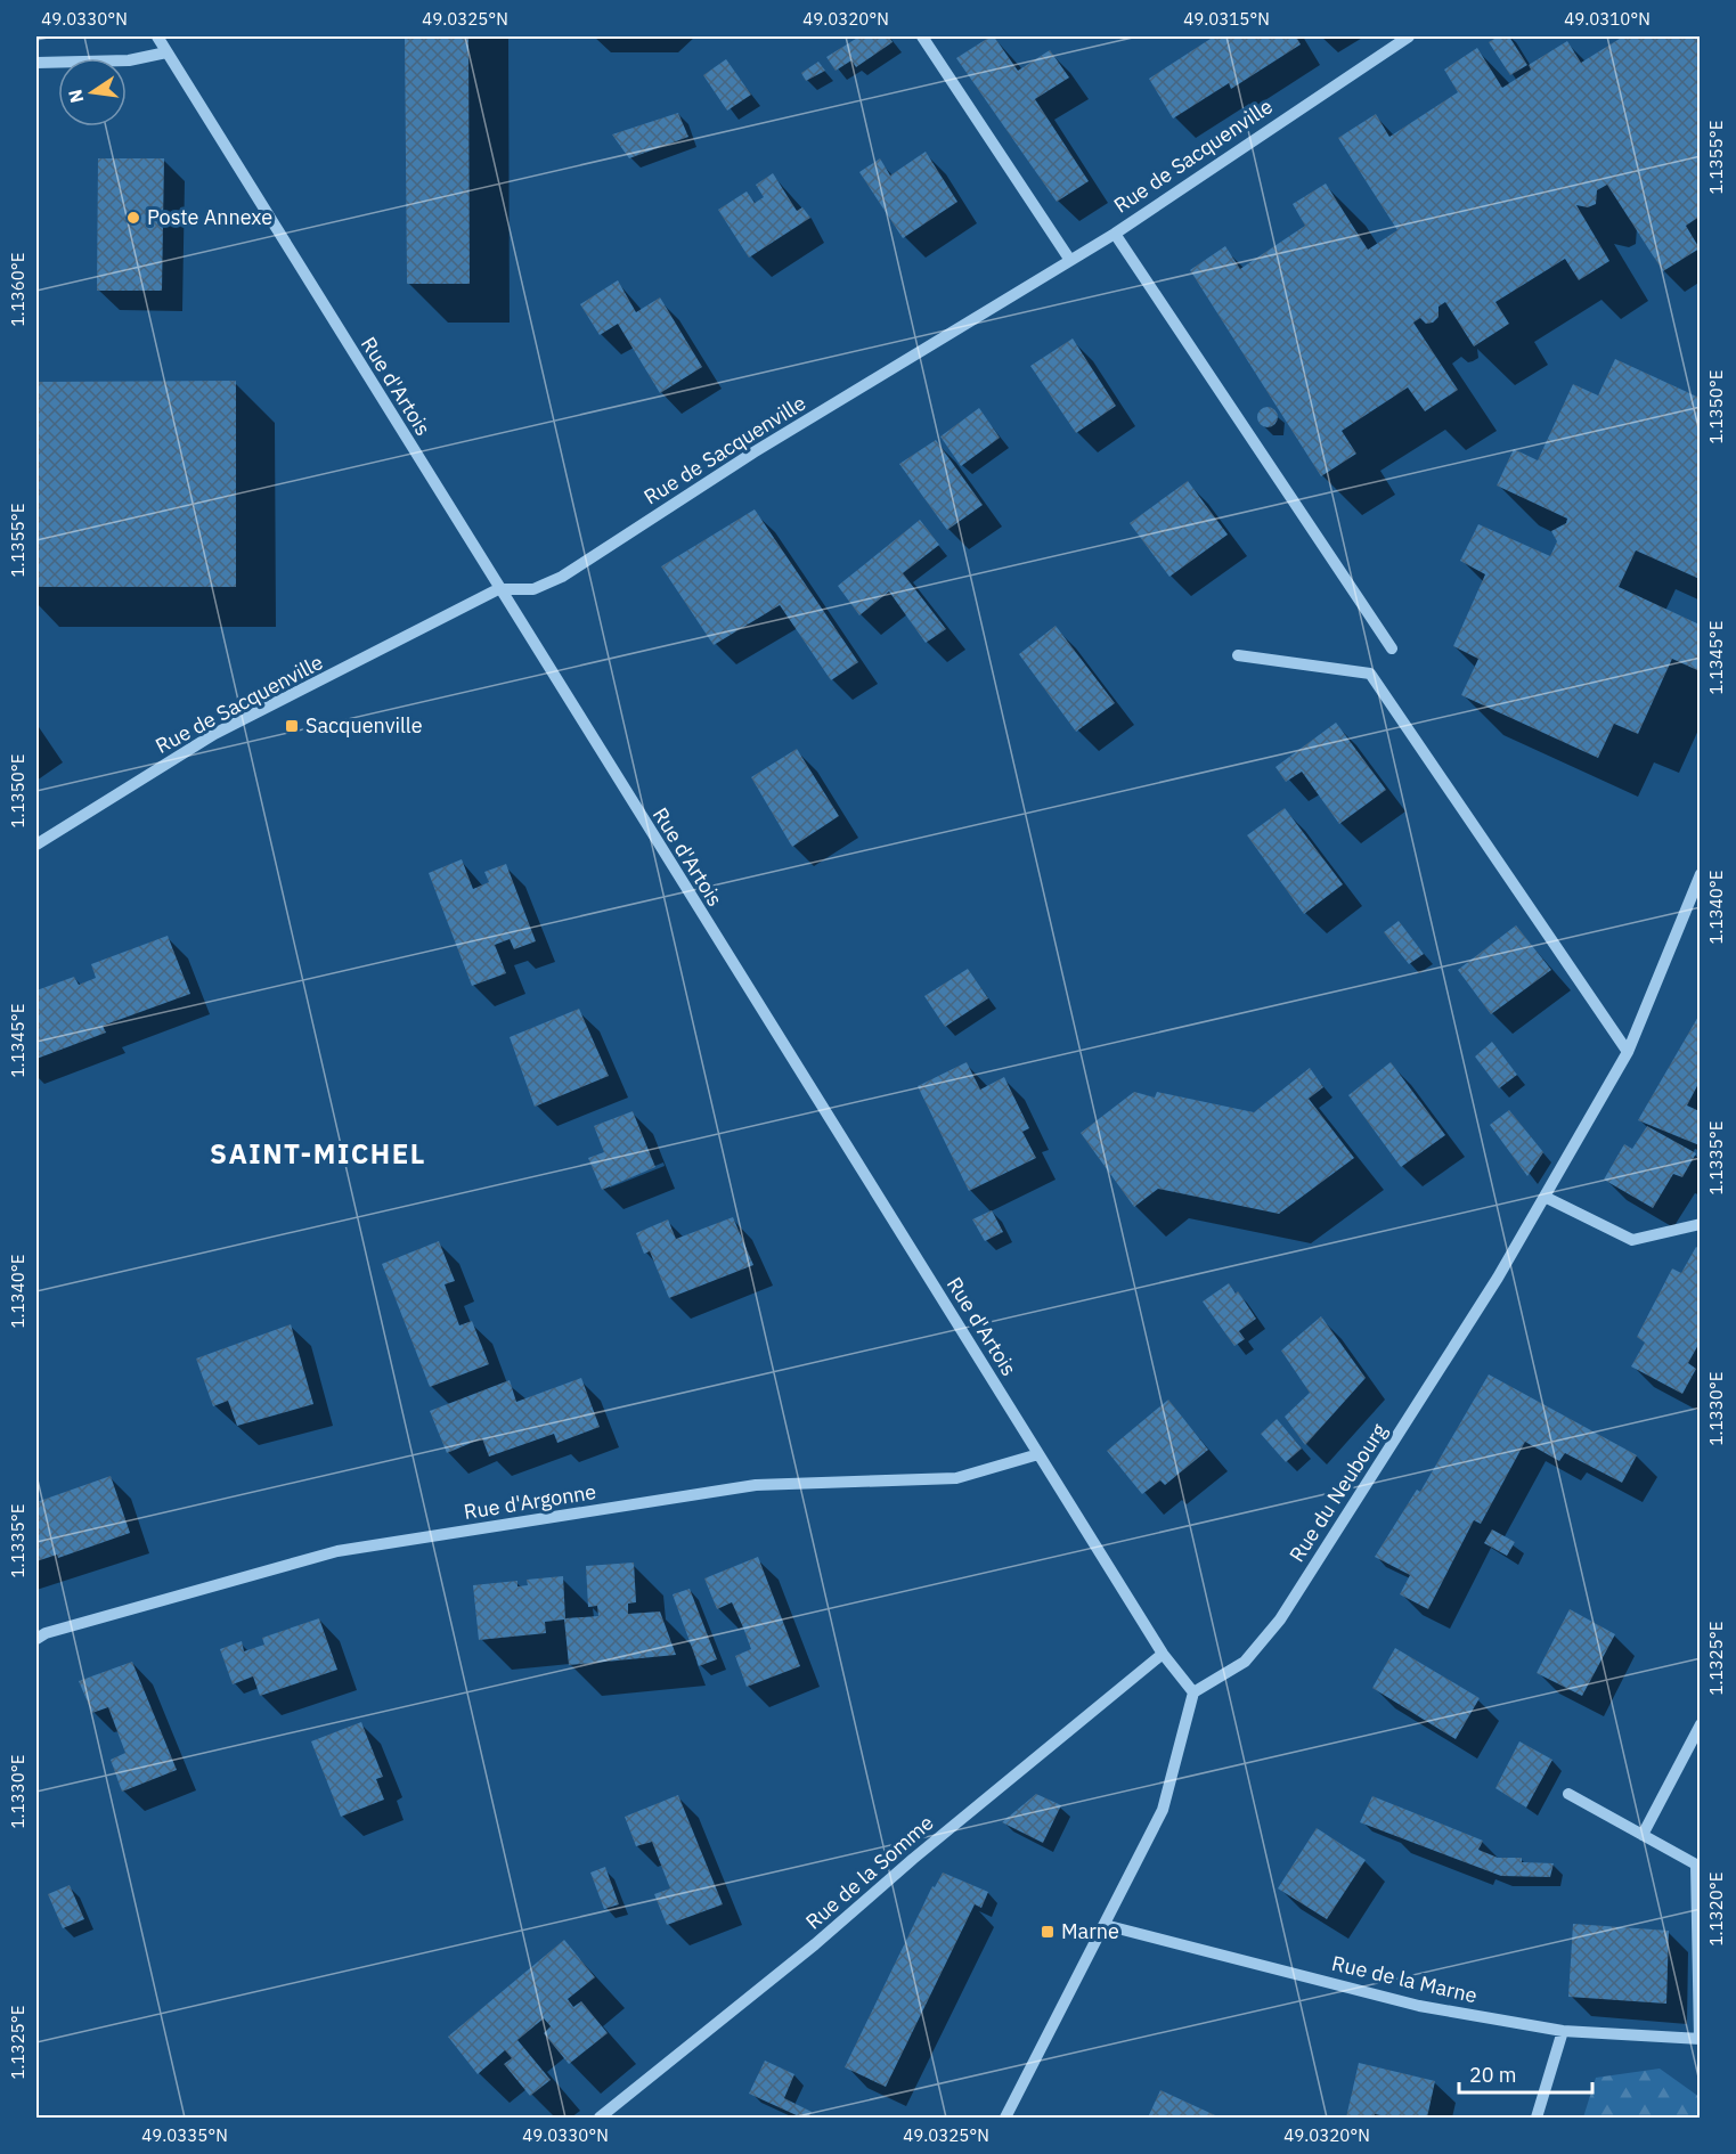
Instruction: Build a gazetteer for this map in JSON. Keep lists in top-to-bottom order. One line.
{"streets":{"street":["Rue de Sacquenville","Rue d'Artois","Rue du Neubourg","Rue d'Argonne","Rue de la Somme","Rue de la Marne"]},"crossings":[["Rue de Sacquenville","Rue d'Artois"],["Rue d'Artois","Rue du Neubourg"],["Rue d'Artois","Rue d'Argonne"],["Rue d'Artois","Rue de la Somme"]],"districts":["SAINT-MICHEL"],"places":{"other":["Poste Annexe"],"transit":["Sacquenville","Marne"]},"scale_bar":"20 m","north":"left","coordinates":["49.0330°N","49.0325°N","49.0320°N","49.0315°N","49.0310°N","1.1355°E","1.1360°E","1.1350°E","1.1345°E","1.1340°E","1.1335°E","1.1330°E","1.1325°E","1.1320°E","49.0335°N"]}
